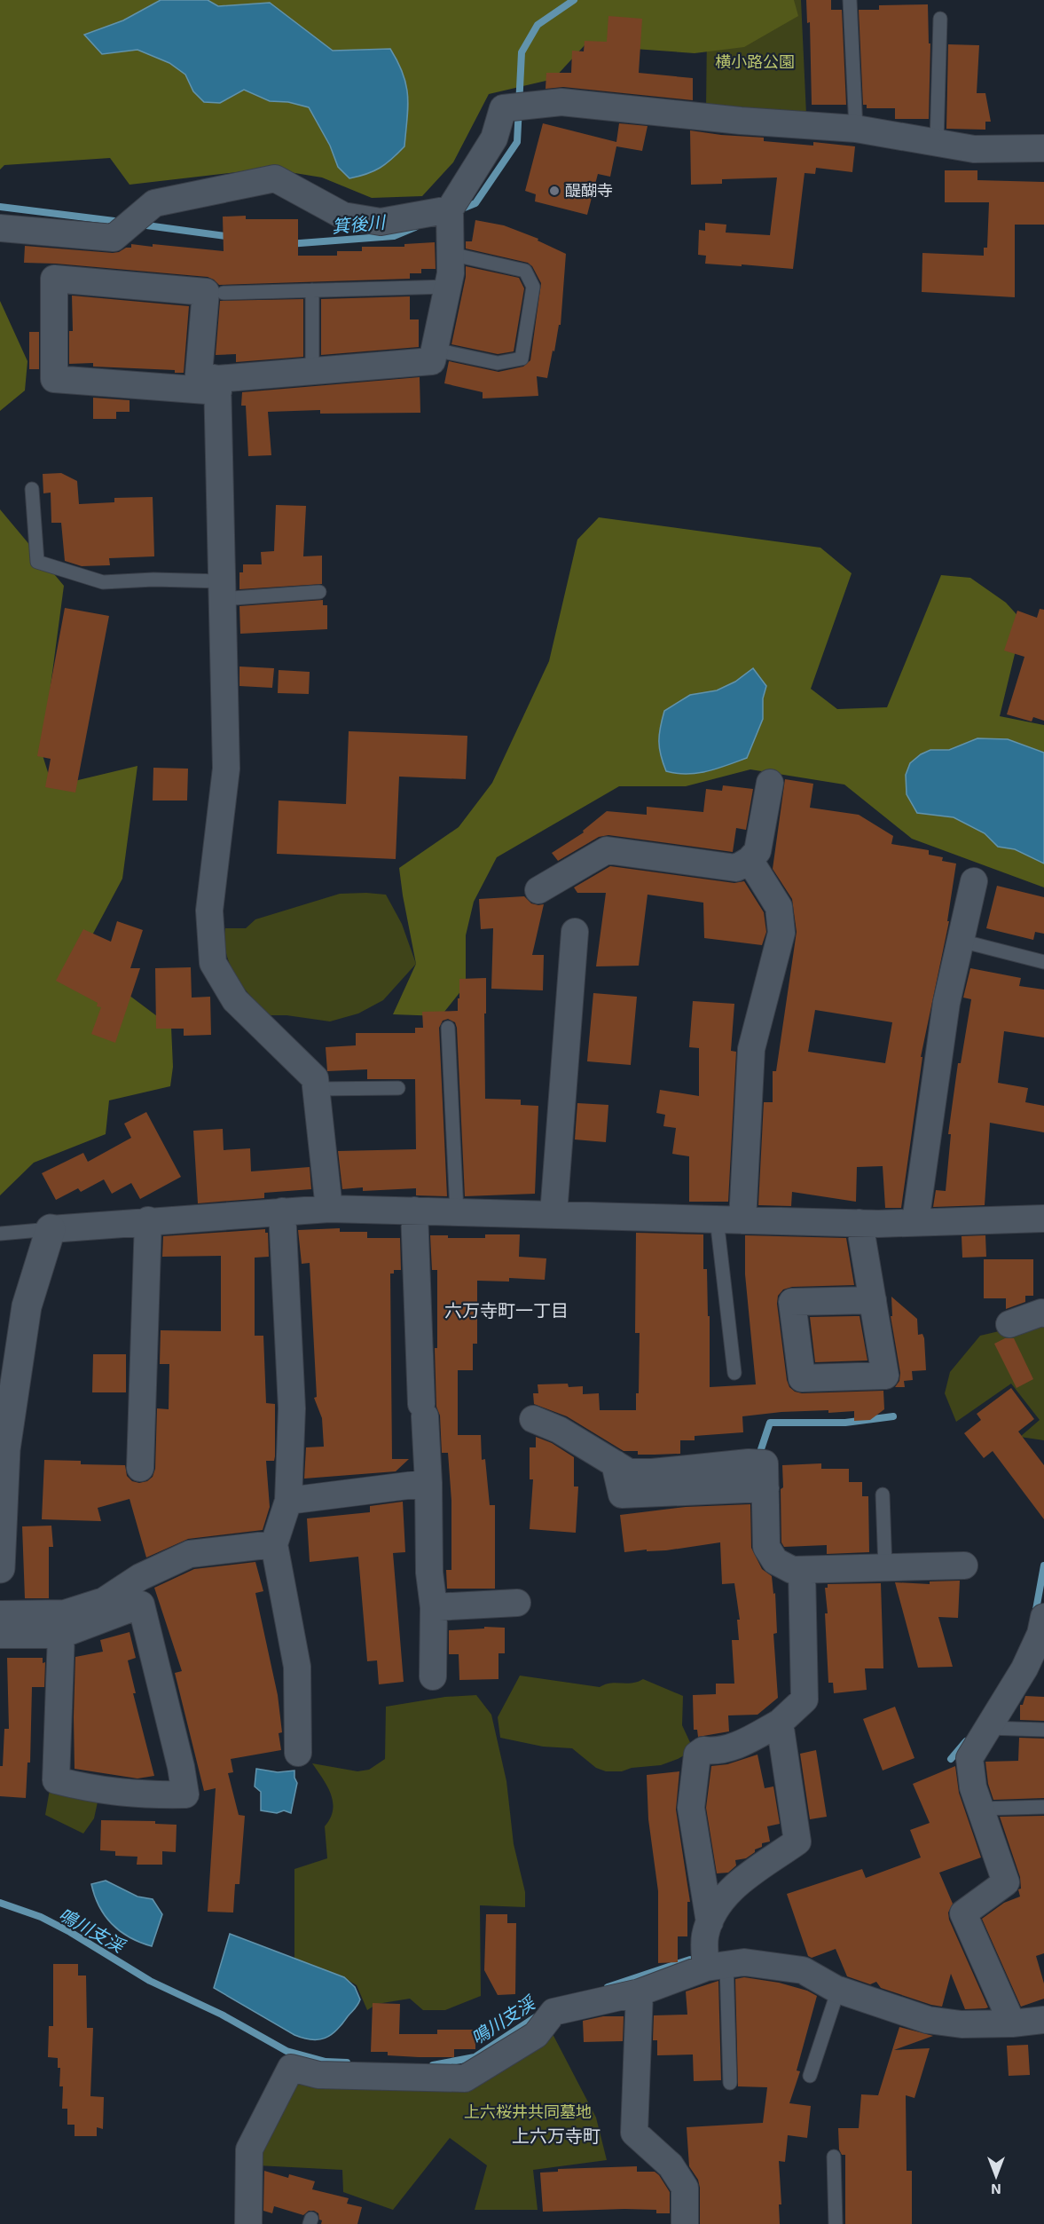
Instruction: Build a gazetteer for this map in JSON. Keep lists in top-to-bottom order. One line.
{"districts":["六万寺町一丁目","上六万寺町"],"water":["箕後川","鳴川支渓"],"parks":["横小路公園","上六桜井共同墓地"],"places":["醍醐寺"],"north":"bottom"}
